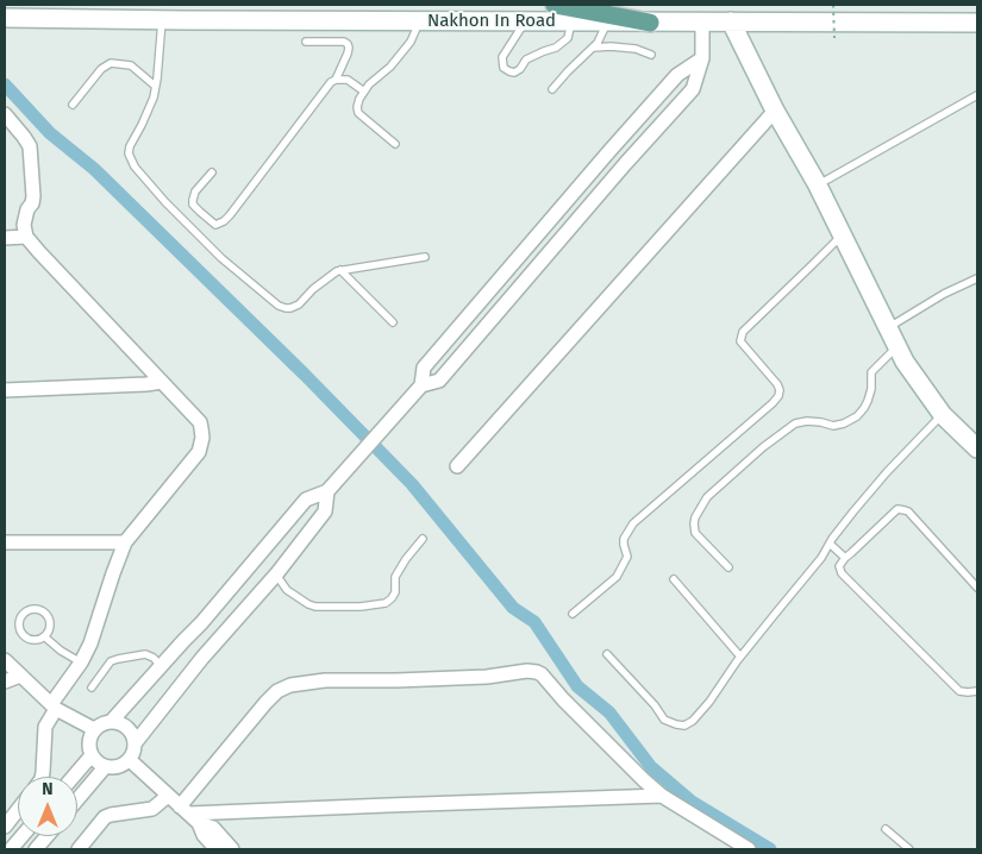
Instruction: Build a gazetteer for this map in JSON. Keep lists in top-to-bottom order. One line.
{"streets":{"main road":["Nakhon In Road"]},"north":"top"}
